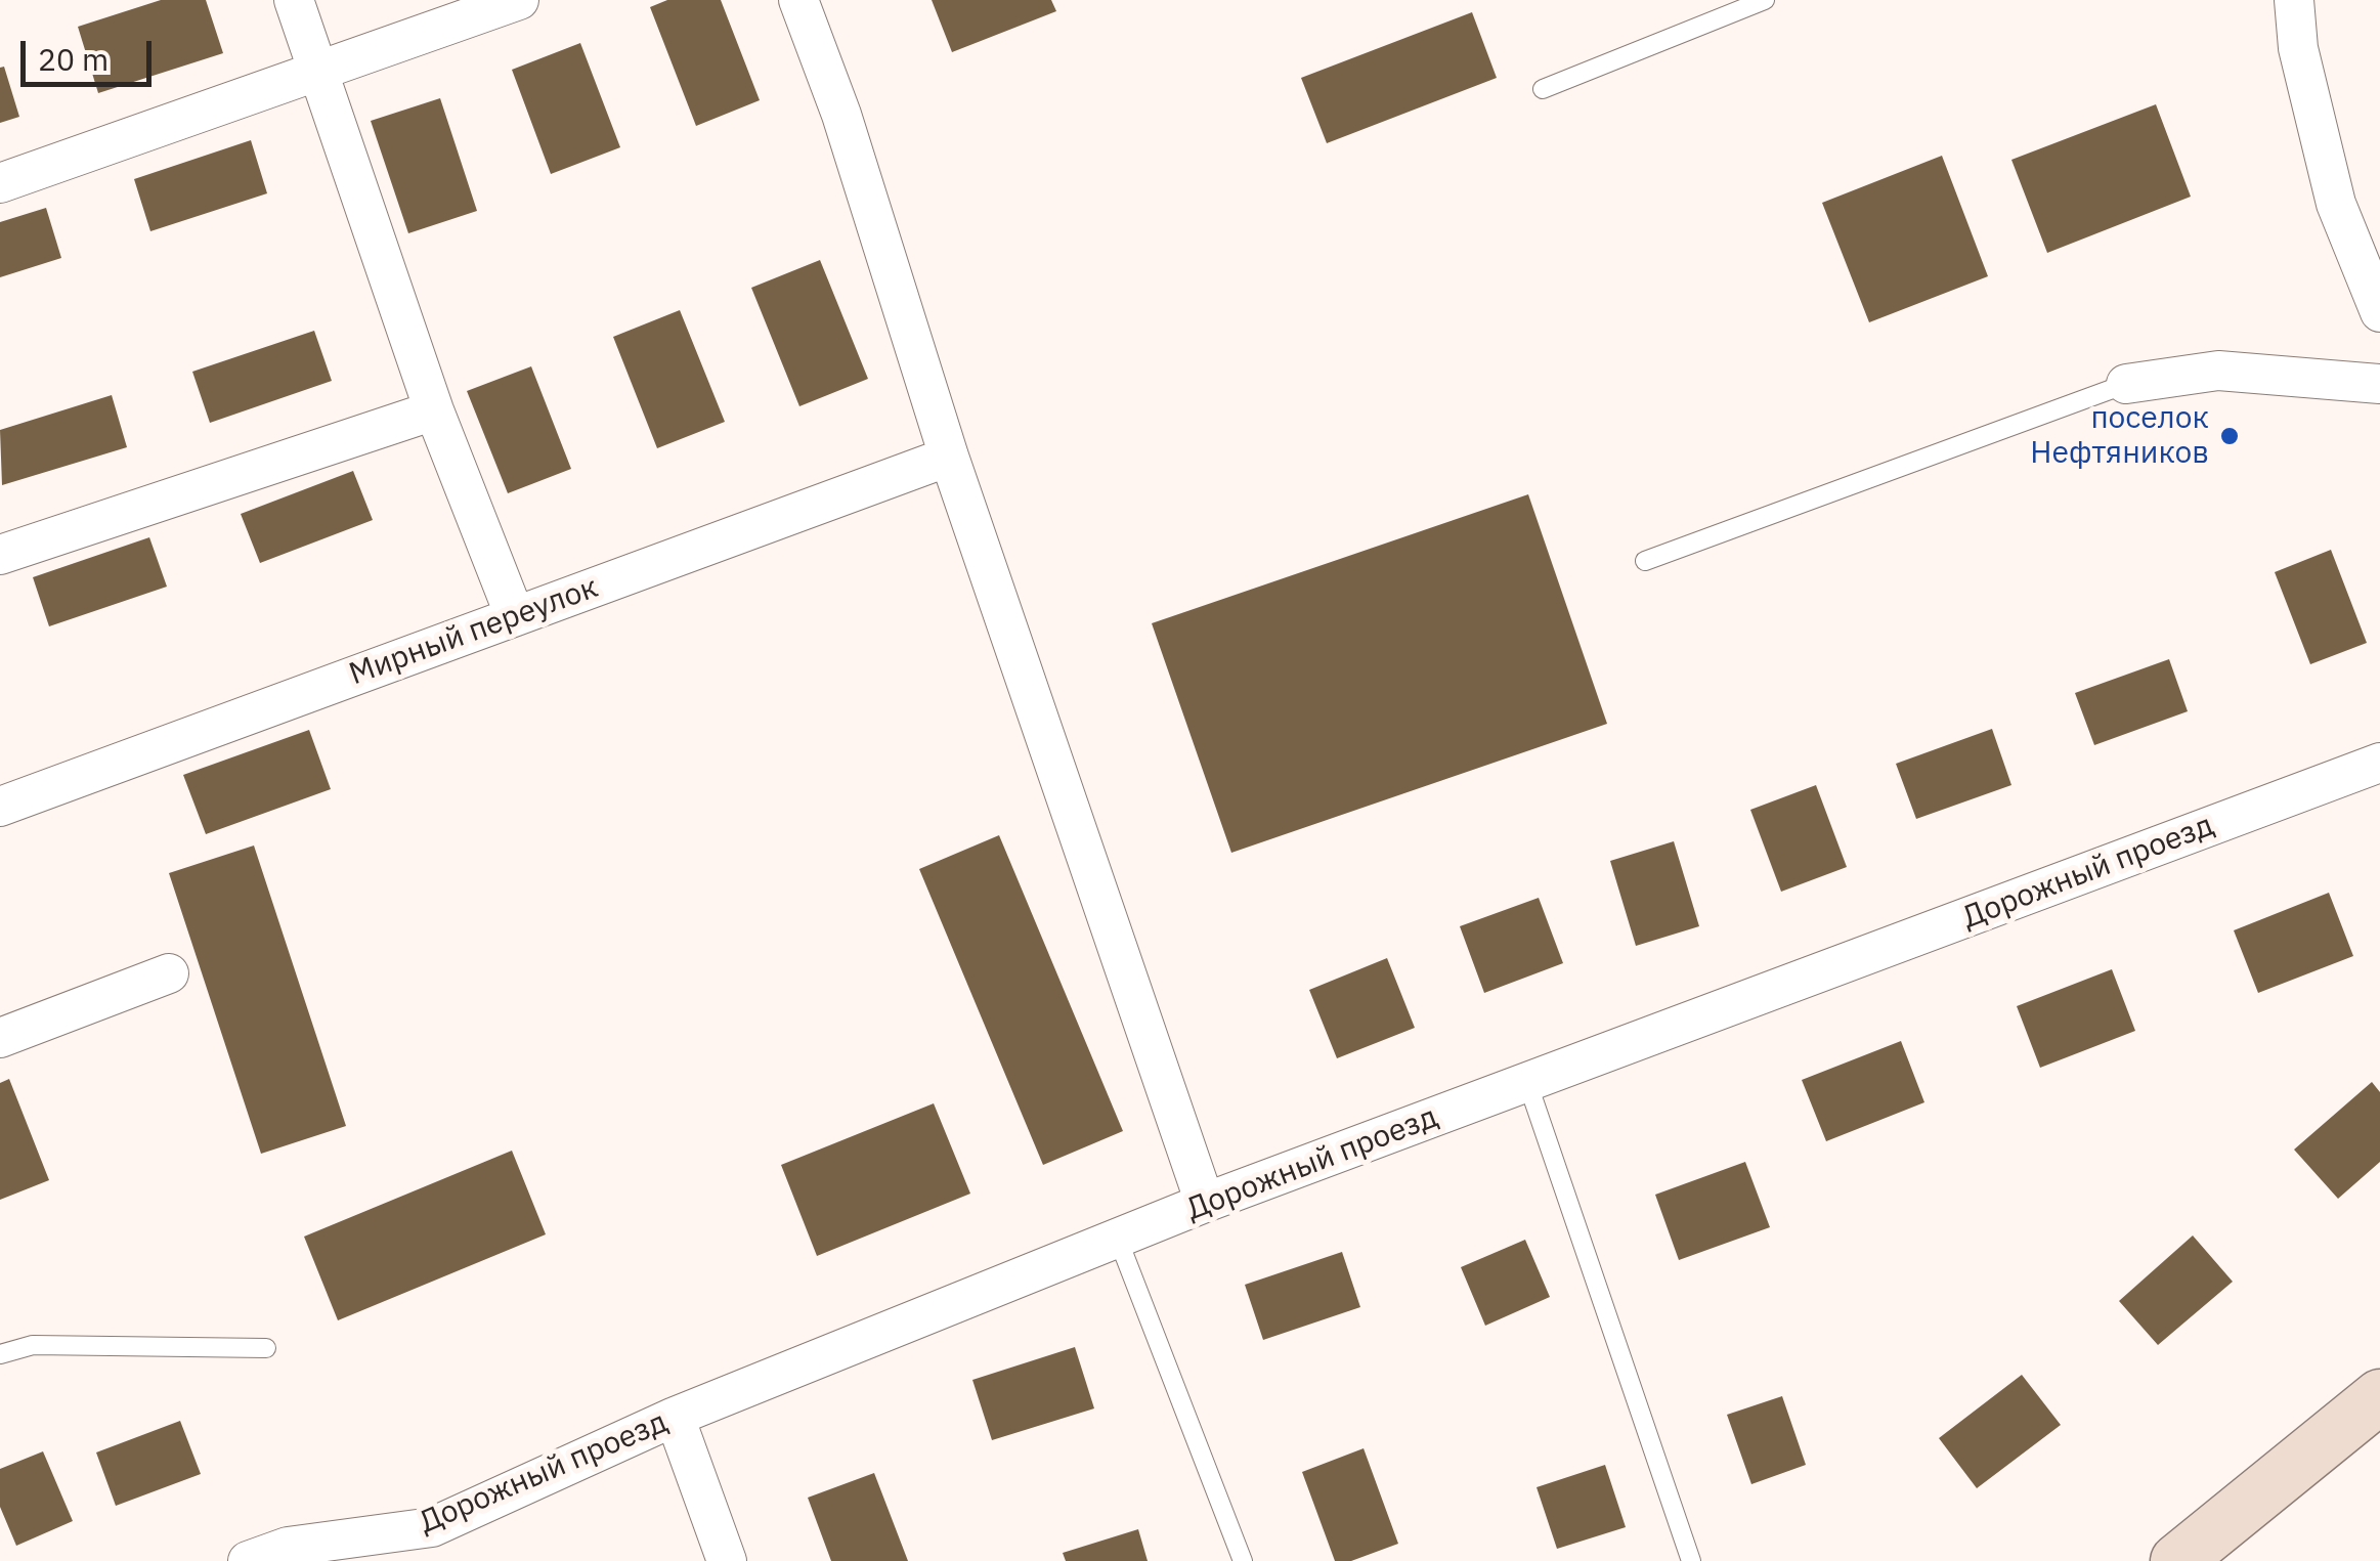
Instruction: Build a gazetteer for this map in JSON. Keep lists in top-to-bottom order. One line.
{"streets":{"street":["Мирный переулок","Дорожный проезд"]},"places":["поселок Нефтяников"],"scale_bar":"20 m"}
